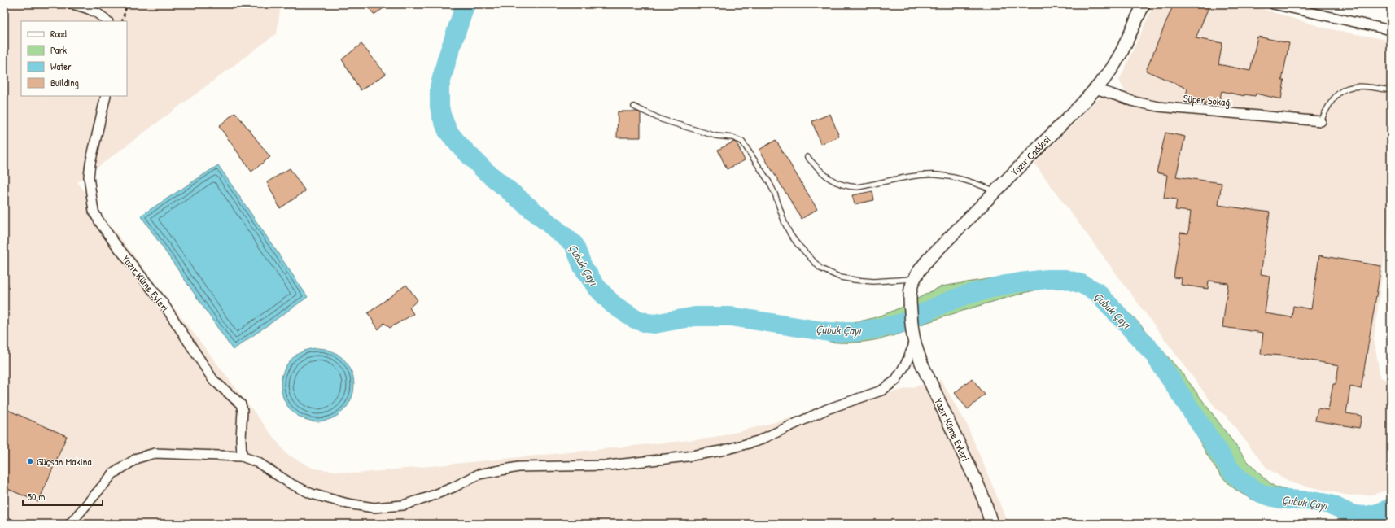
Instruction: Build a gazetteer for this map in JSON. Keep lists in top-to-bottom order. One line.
{"streets":{"street":["Süper Sokağı","Yazır Caddesi","Yazır Küme Evleri"]},"crossings":[["Süper Sokağı","Yazır Caddesi"],["Yazır Caddesi","Yazır Küme Evleri"]],"water":["Çubuk Çayı"],"places":["Güçsan Makina"],"legend":["Road","Park","Water","Building"],"scale_bar":"50 m"}
